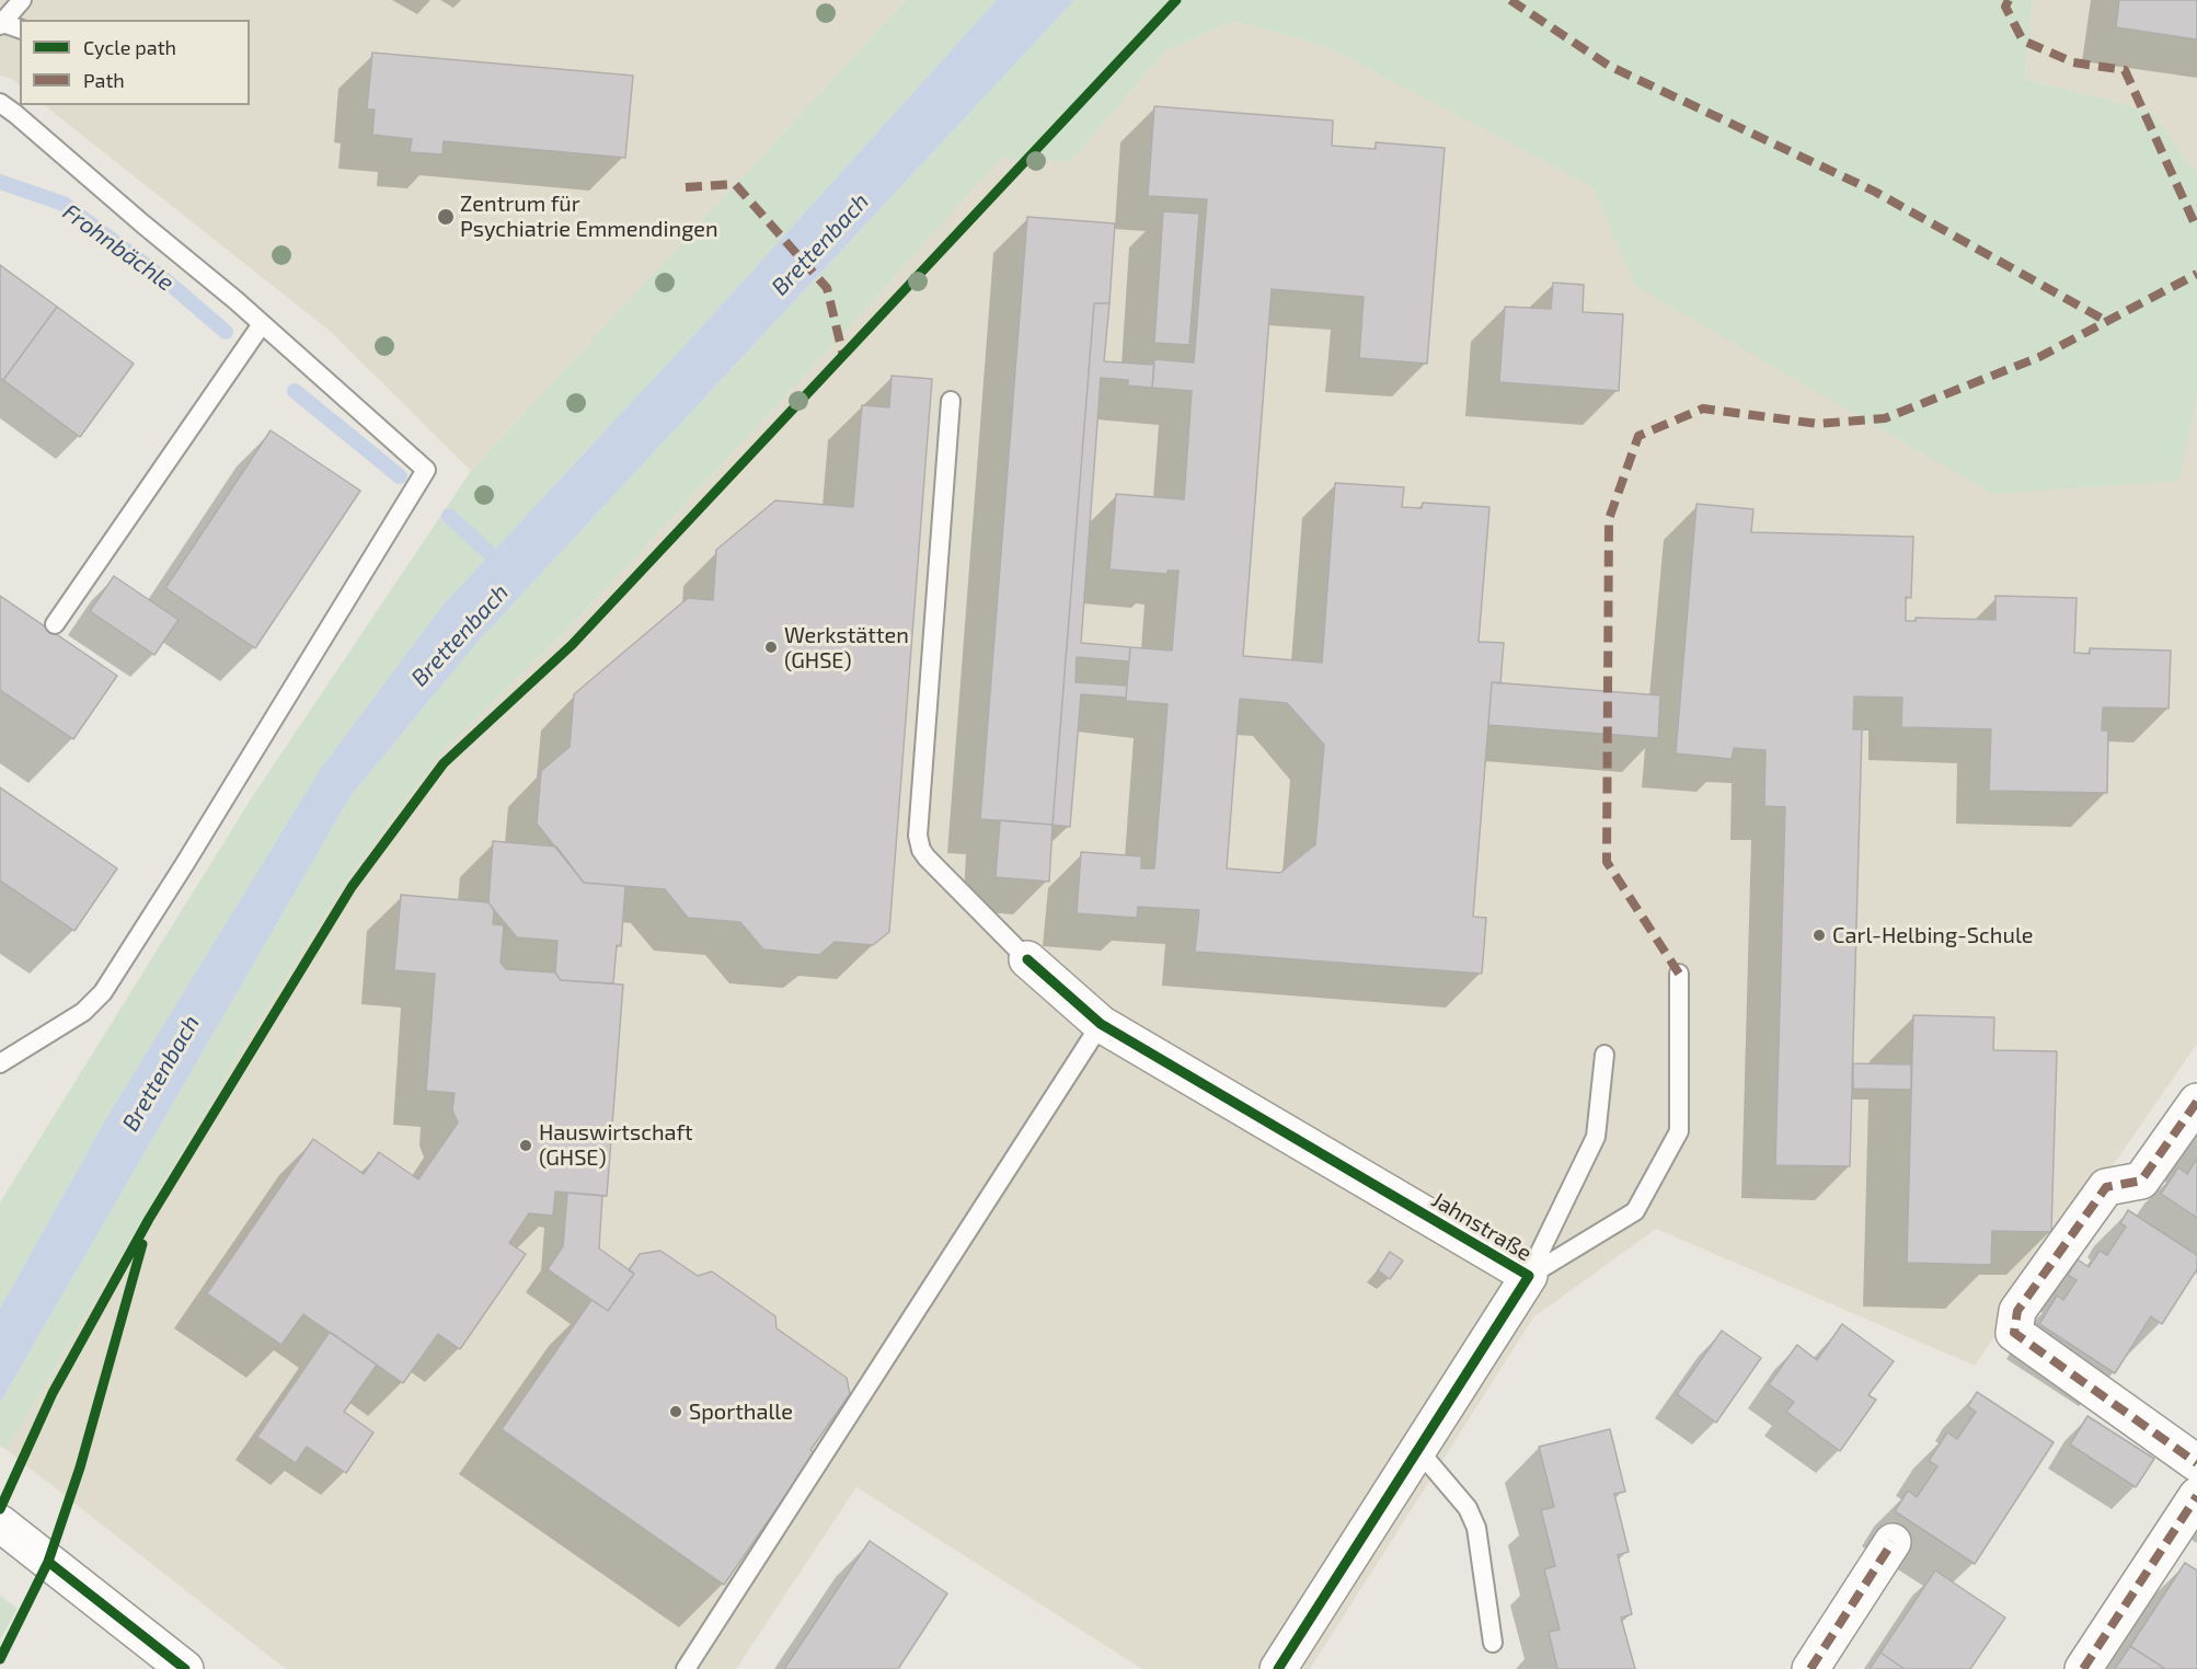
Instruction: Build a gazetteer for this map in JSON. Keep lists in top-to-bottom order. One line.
{"streets":{"street":["Jahnstraße"]},"water":["Brettenbach","Frohnbächle"],"places":["Zentrum für Psychiatrie Emmendingen","Werkstätten (GHSE)","Carl-Helbing-Schule","Hauswirtschaft (GHSE)","Sporthalle"],"legend":["Cycle path","Path"]}
